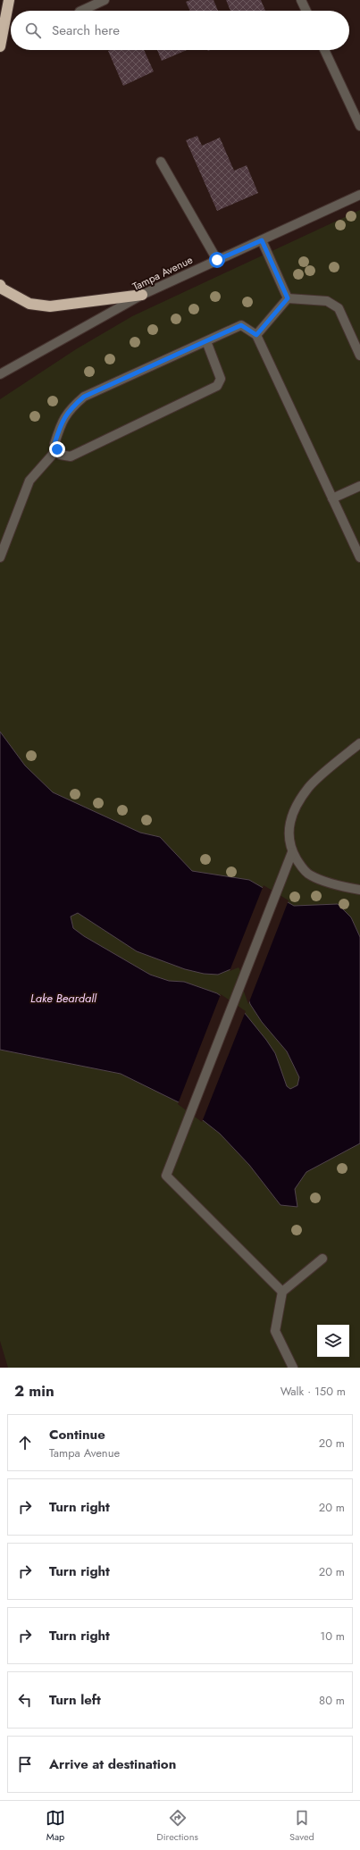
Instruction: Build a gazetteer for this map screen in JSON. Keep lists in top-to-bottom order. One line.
{"streets":{"street":["Tampa Avenue"]},"water":["Lake Beardall"],"page":{"search":"Search here","heading":["2 min","Walk · 150 m"],"list":[["Continue","Tampa Avenue","20 m"],["Turn right","20 m"],["Turn right","20 m"],["Turn right","10 m"],["Turn left","80 m"],"Arrive at destination"],"nav":["Map","Directions","Saved"]}}
